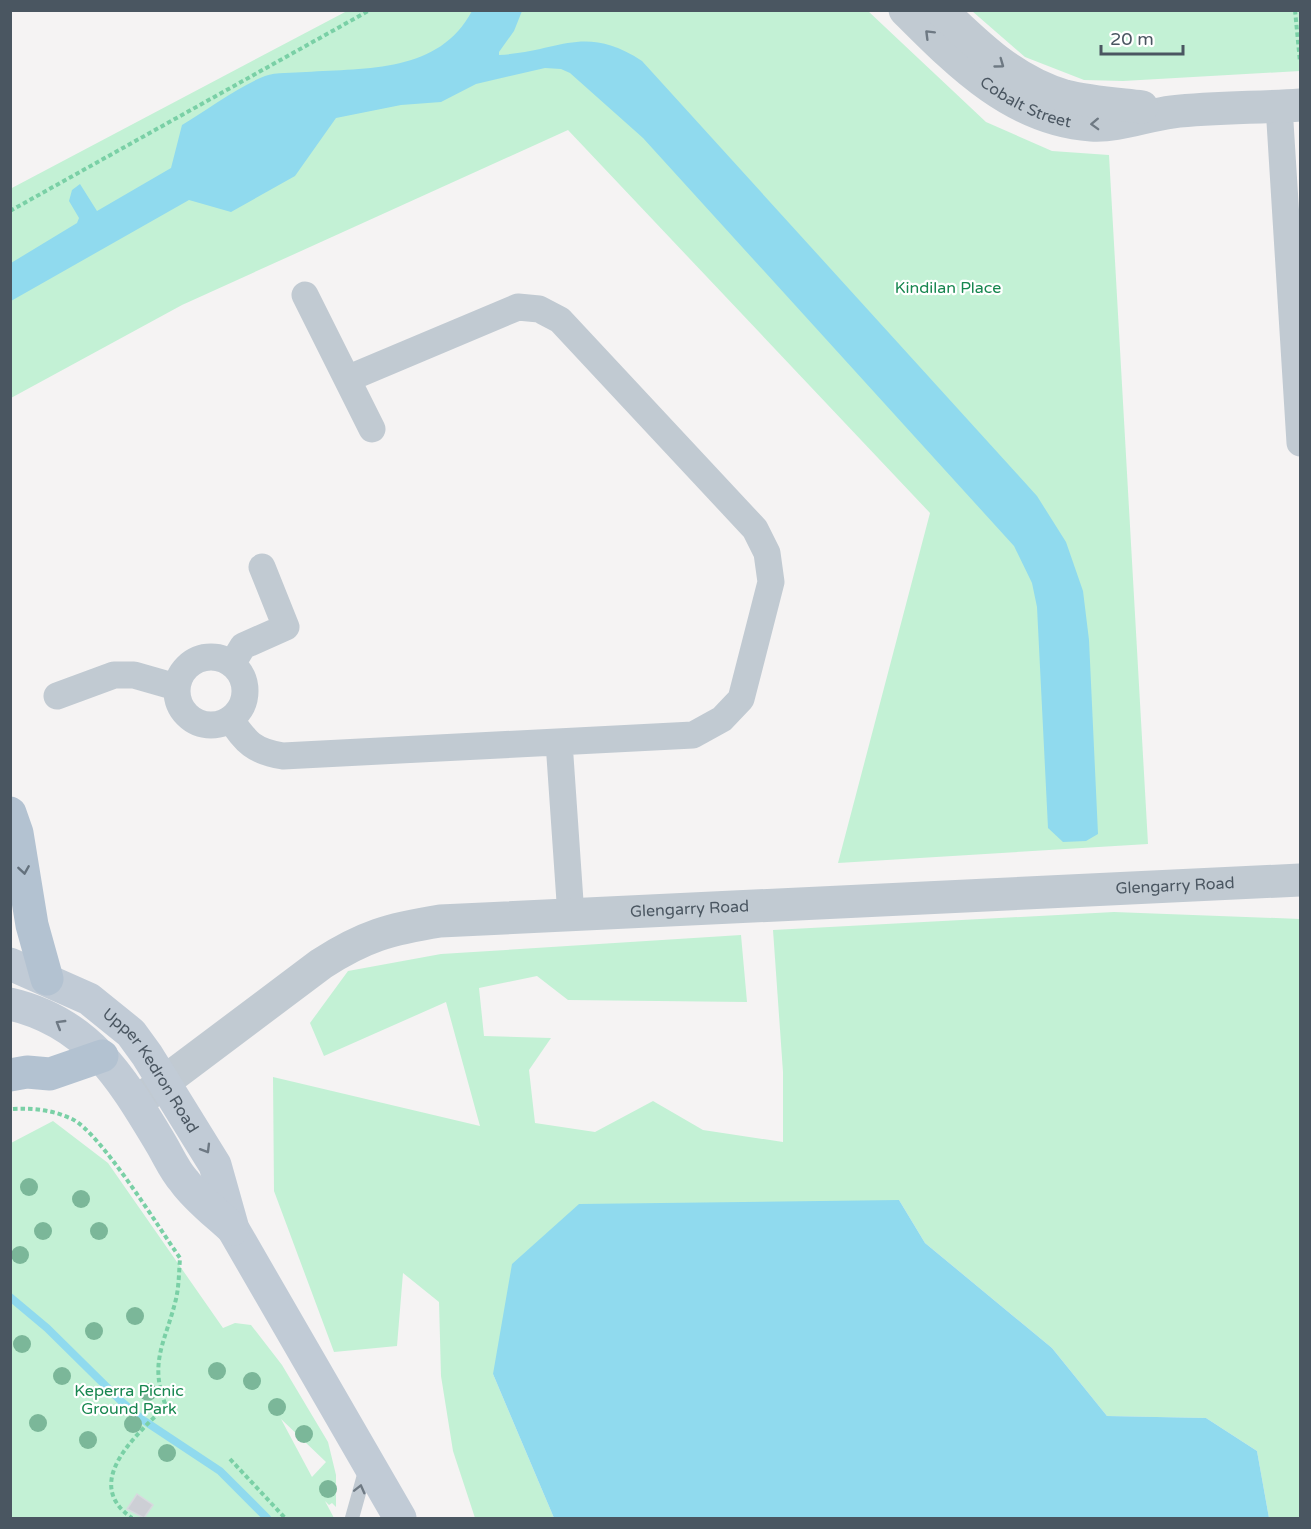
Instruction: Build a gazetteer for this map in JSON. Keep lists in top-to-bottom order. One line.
{"streets":{"main road":["Upper Kedron Road"],"street":["Cobalt Street","Glengarry Road"]},"crossings":[["Glengarry Road","Upper Kedron Road"]],"parks":["Kindilan Place","Keperra Picnic Ground Park"],"scale_bar":"20 m"}
